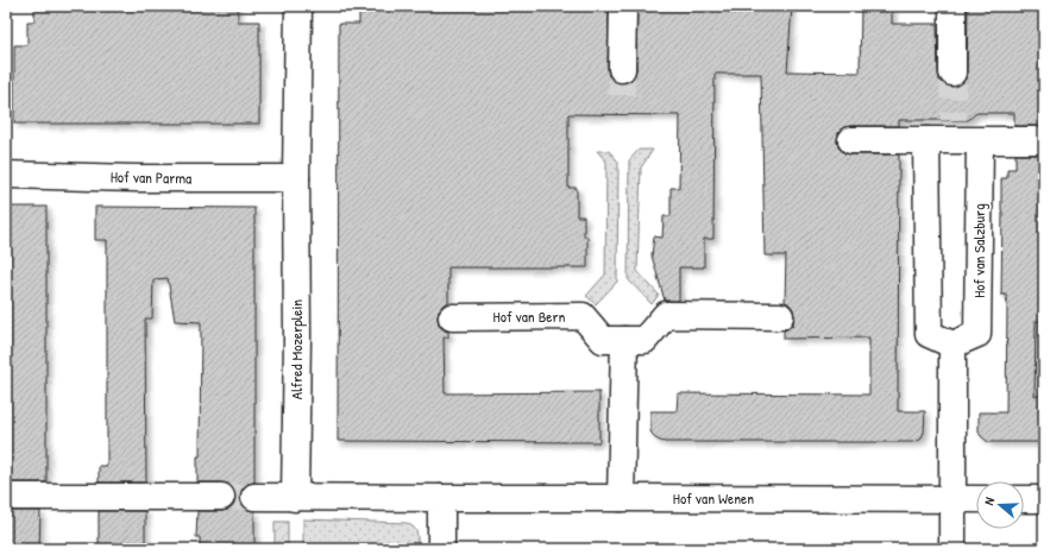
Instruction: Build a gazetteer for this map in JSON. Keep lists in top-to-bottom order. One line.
{"streets":{"street":["Hof van Parma","Hof van Salzburg","Hof van Bern","Alfred Mozerplein","Hof van Wenen"]},"crossings":[["Hof van Parma","Alfred Mozerplein"]],"north":"left"}
